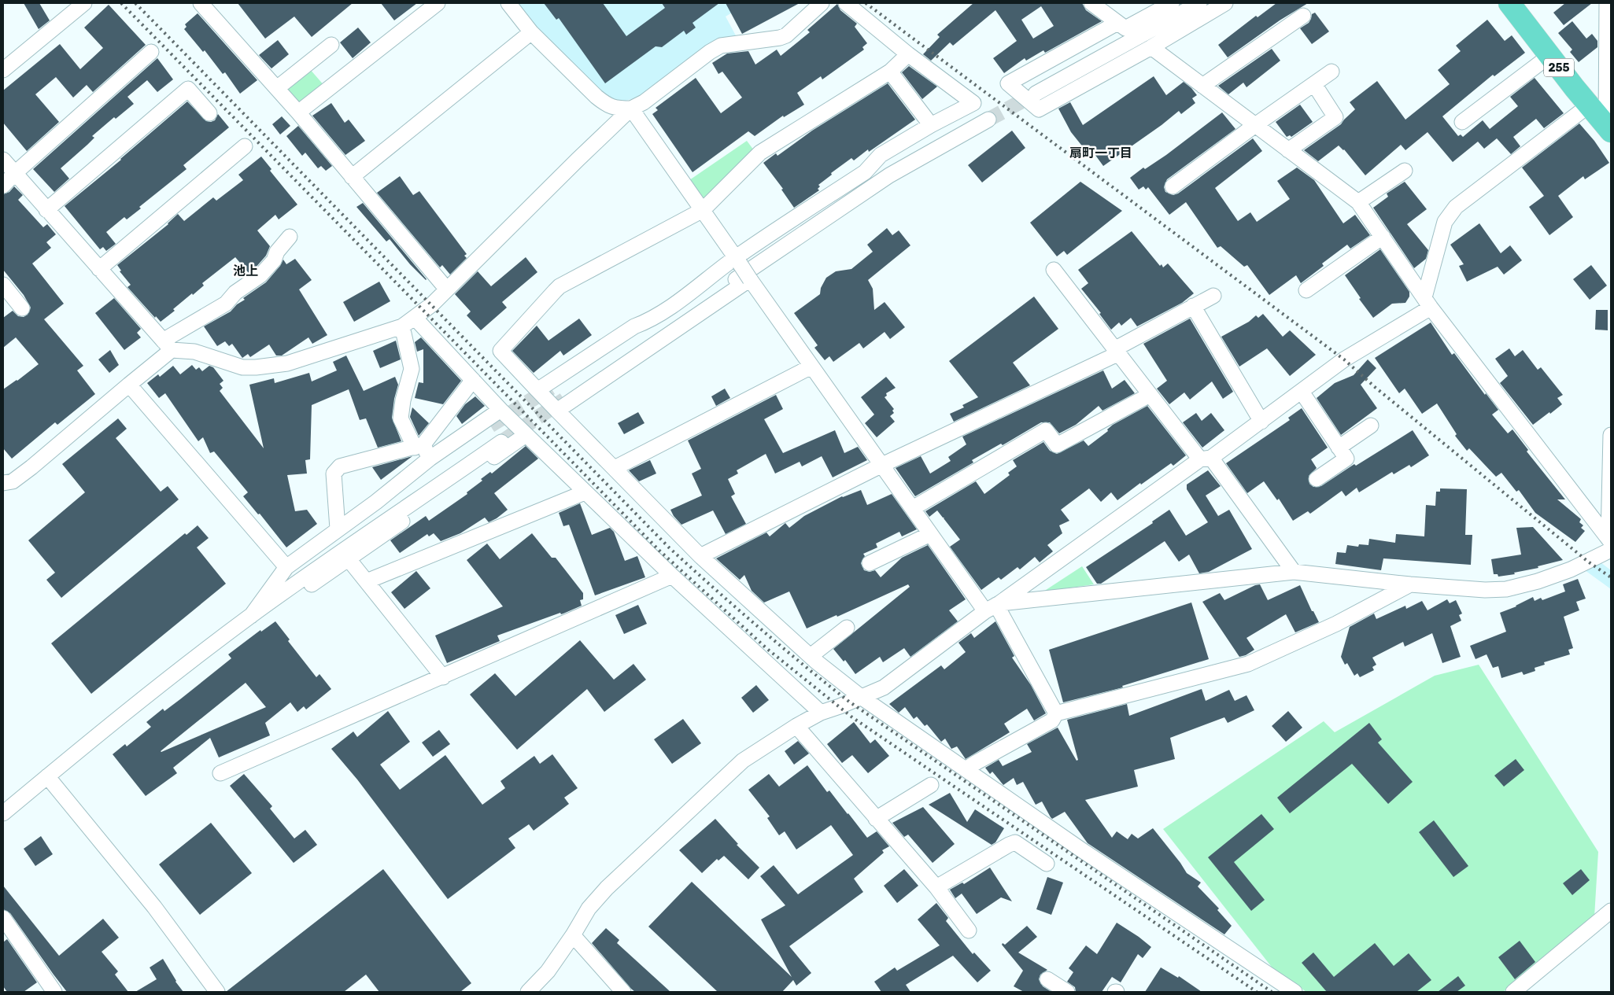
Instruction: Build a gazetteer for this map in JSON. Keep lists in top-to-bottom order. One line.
{"streets":{"highway":["255"]},"districts":["扇町一丁目","池上"]}
